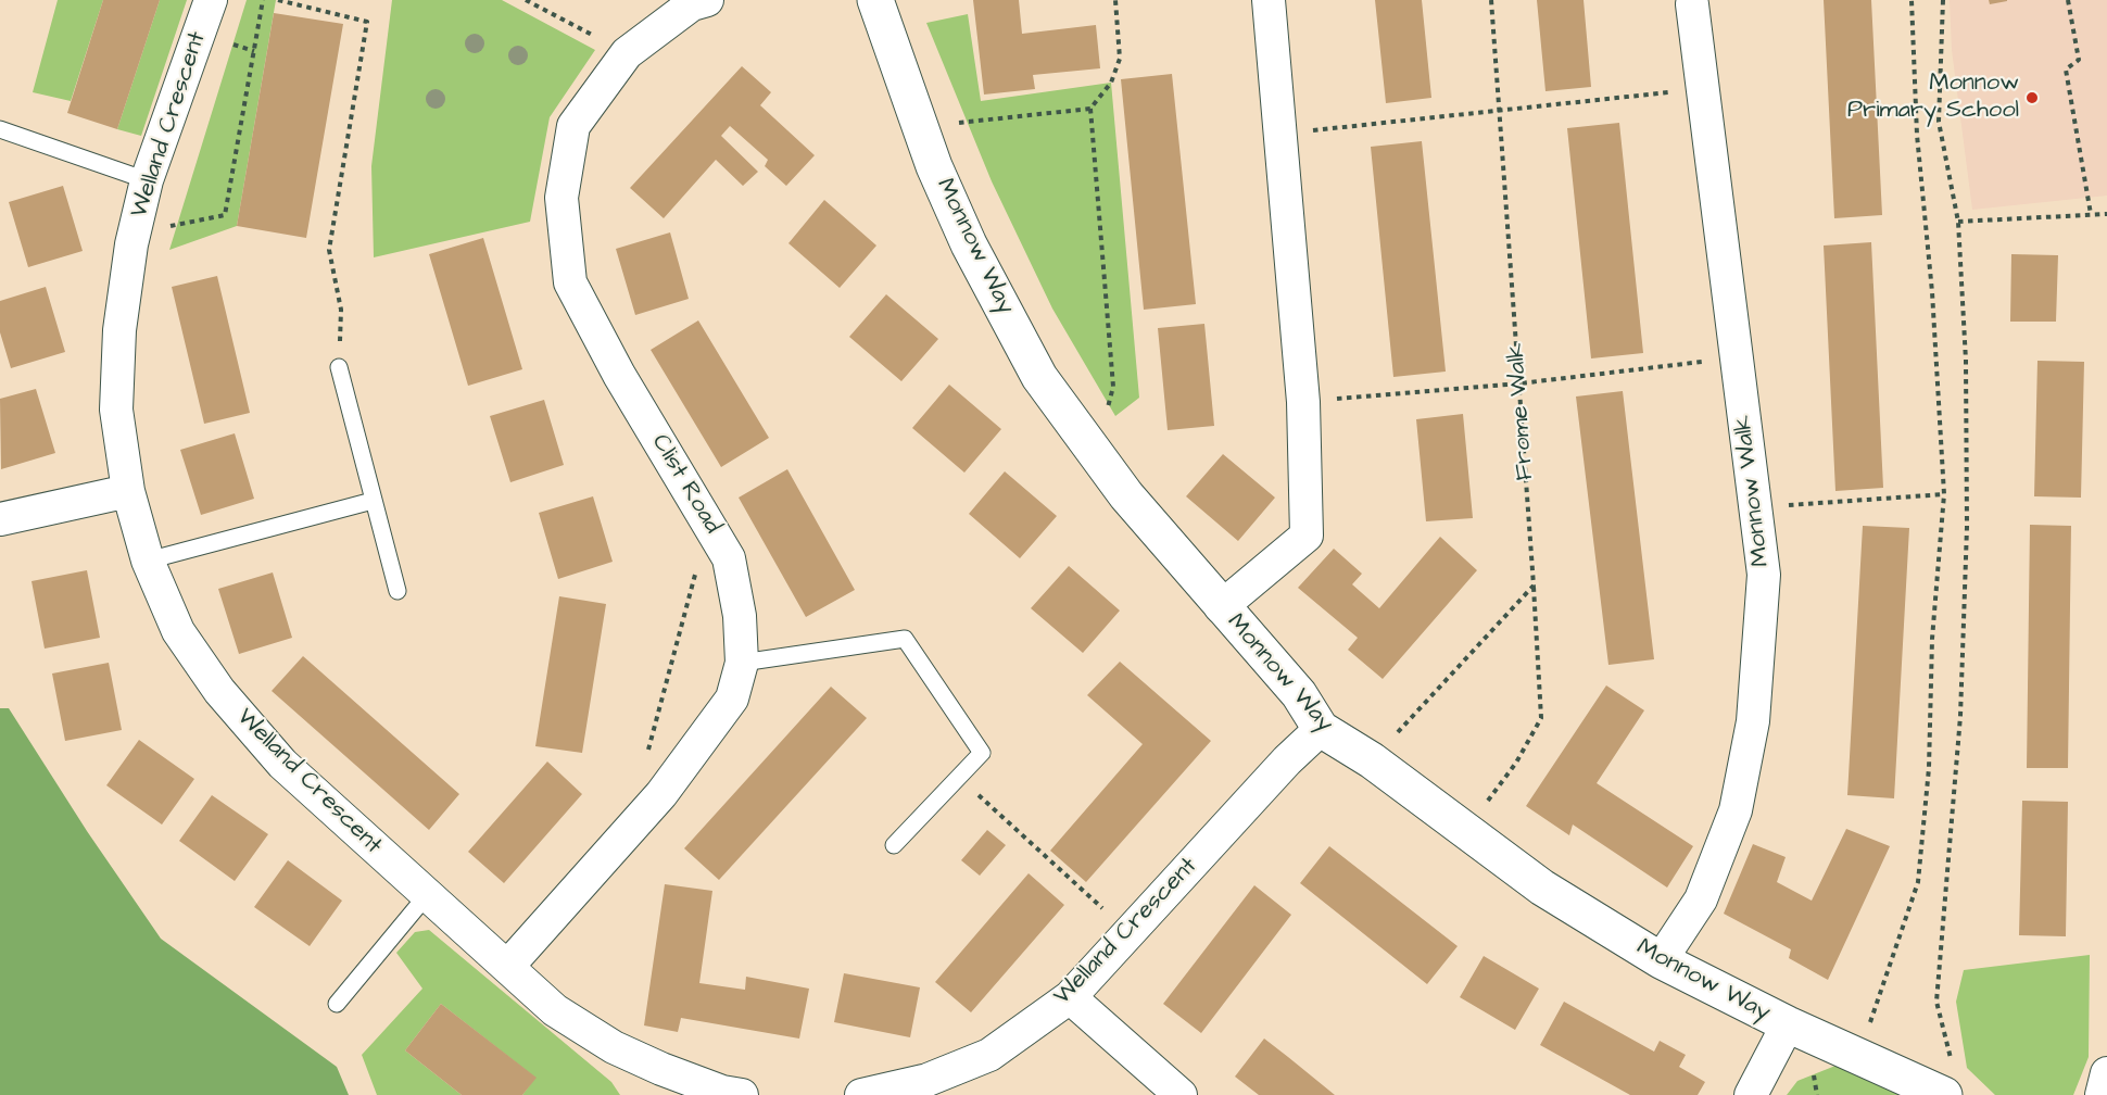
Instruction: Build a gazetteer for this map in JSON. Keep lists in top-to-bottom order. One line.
{"streets":{"street":["Welland Crescent","Monnow Way","Clist Road","Monnow Walk"],"path":["Frome Walk"]},"crossings":[["Welland Crescent","Monnow Way"],["Welland Crescent","Clist Road"],["Monnow Way","Frome Walk"],["Monnow Way","Monnow Walk"]],"places":["Monnow Primary School"]}
